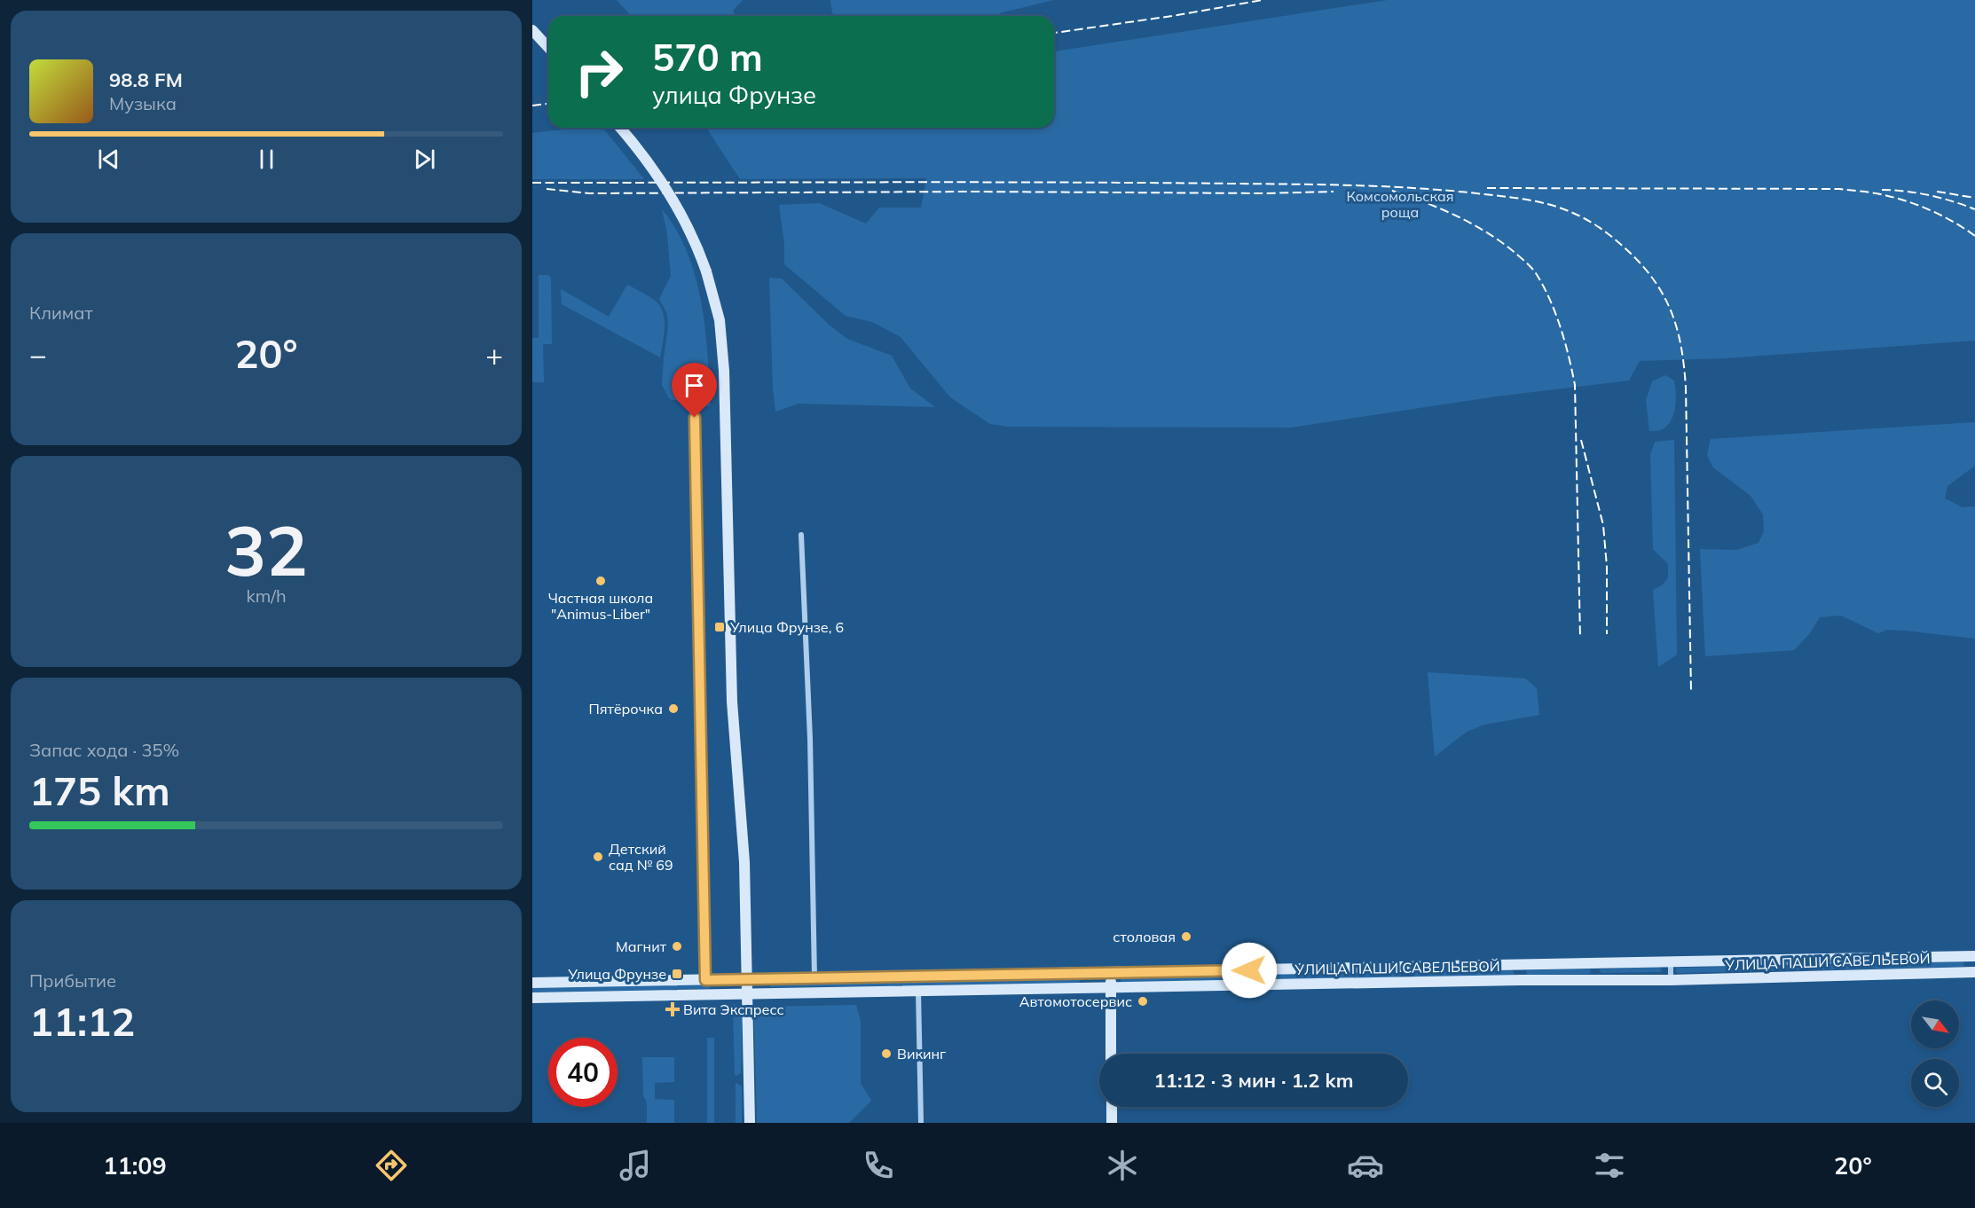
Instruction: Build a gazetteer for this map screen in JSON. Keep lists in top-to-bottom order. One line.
{"streets":{"street":["УЛИЦА ПАШИ САВЕЛЬЕВОЙ"]},"parks":["Комсомольская роща"],"places":{"other":["Частная школа \"Animus-Liber\"","Пятёрочка","Детский сад № 69","столовая","Магнит","Автомотосервис","Викинг"],"transit":["Улица Фрунзе, 6","Улица Фрунзе"],"health":["Вита Экспресс"]},"north":"bottom right","page":{"turn":["570 m","улица Фрунзе"],"song":["98.8 FM","Музыка"],"tile":["Климат",["32","km/h"],["Запас хода · 35%","175 km"],["Прибытие","11:12"]],"heat":["−","20°","+"],"limit":"40","trip":"11:12 · 3 мин · 1.2 km","tabs":["11:09","20°"]}}
